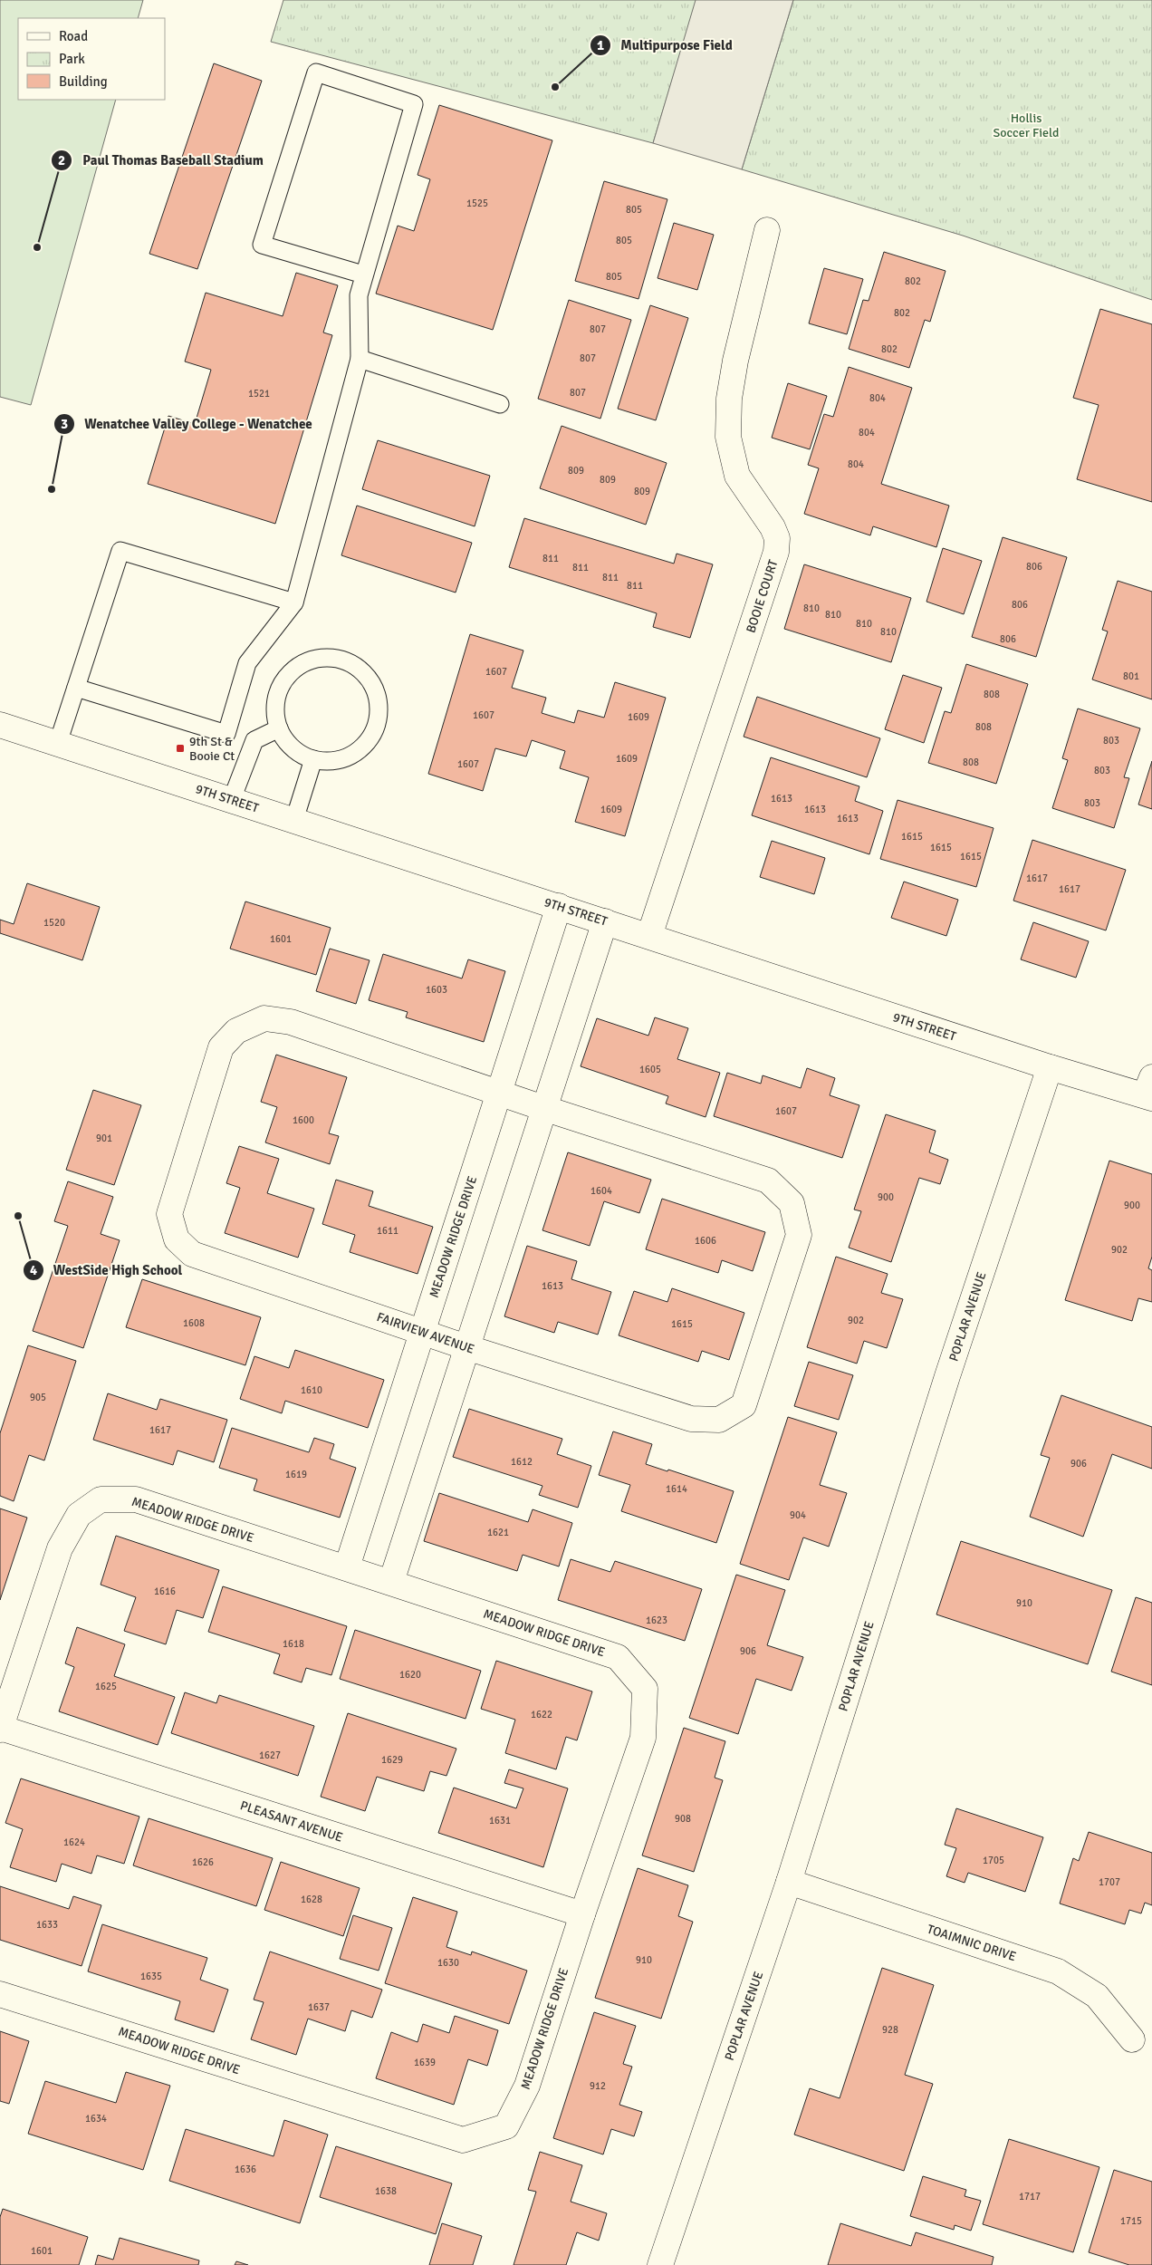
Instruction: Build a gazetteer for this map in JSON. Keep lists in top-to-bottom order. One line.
{"streets":{"street":["BOOIE COURT","9TH STREET","MEADOW RIDGE DRIVE","POPLAR AVENUE","FAIRVIEW AVENUE","PLEASANT AVENUE","TOAIMNIC DRIVE"]},"crossings":[["BOOIE COURT","9TH STREET"],["9TH STREET","MEADOW RIDGE DRIVE"],["9TH STREET","POPLAR AVENUE"],["MEADOW RIDGE DRIVE","FAIRVIEW AVENUE"],["MEADOW RIDGE DRIVE","PLEASANT AVENUE"],["POPLAR AVENUE","TOAIMNIC DRIVE"]],"parks":["Hollis Soccer Field"],"places":{"other":["Multipurpose Field","Paul Thomas Baseball Stadium","Wenatchee Valley College - Wenatchee","WestSide High School"],"transit":["9th St & Booie Ct"]},"house_numbers":["1525","805","805","805","802","802","807","802","807","807","1521","804","804","804","809","809","809","811","806","811","811","811","806","810","810","810","810","806","1607","801","808","1607","1609","808","803","1609","808","1607","803","1613","803","1609","1613","1613","1615","1615","1615","1617","1617","1520","1601","1603","1605","1607","1600","901","1604","900","900","1611","1606","902","1613","902","1608","1615","1610","905","1617","1612","906","1619","1614","904","1621","1616","910","1623","1618","906","1620","1625","1622","1627","1629","908","1631","1624","1705","1626","1707","1628","1633","910","1630","1635","1637","928","1639","912","1634","1636","1638","1717","1715","1601"],"legend":["Road","Park","Building"]}
